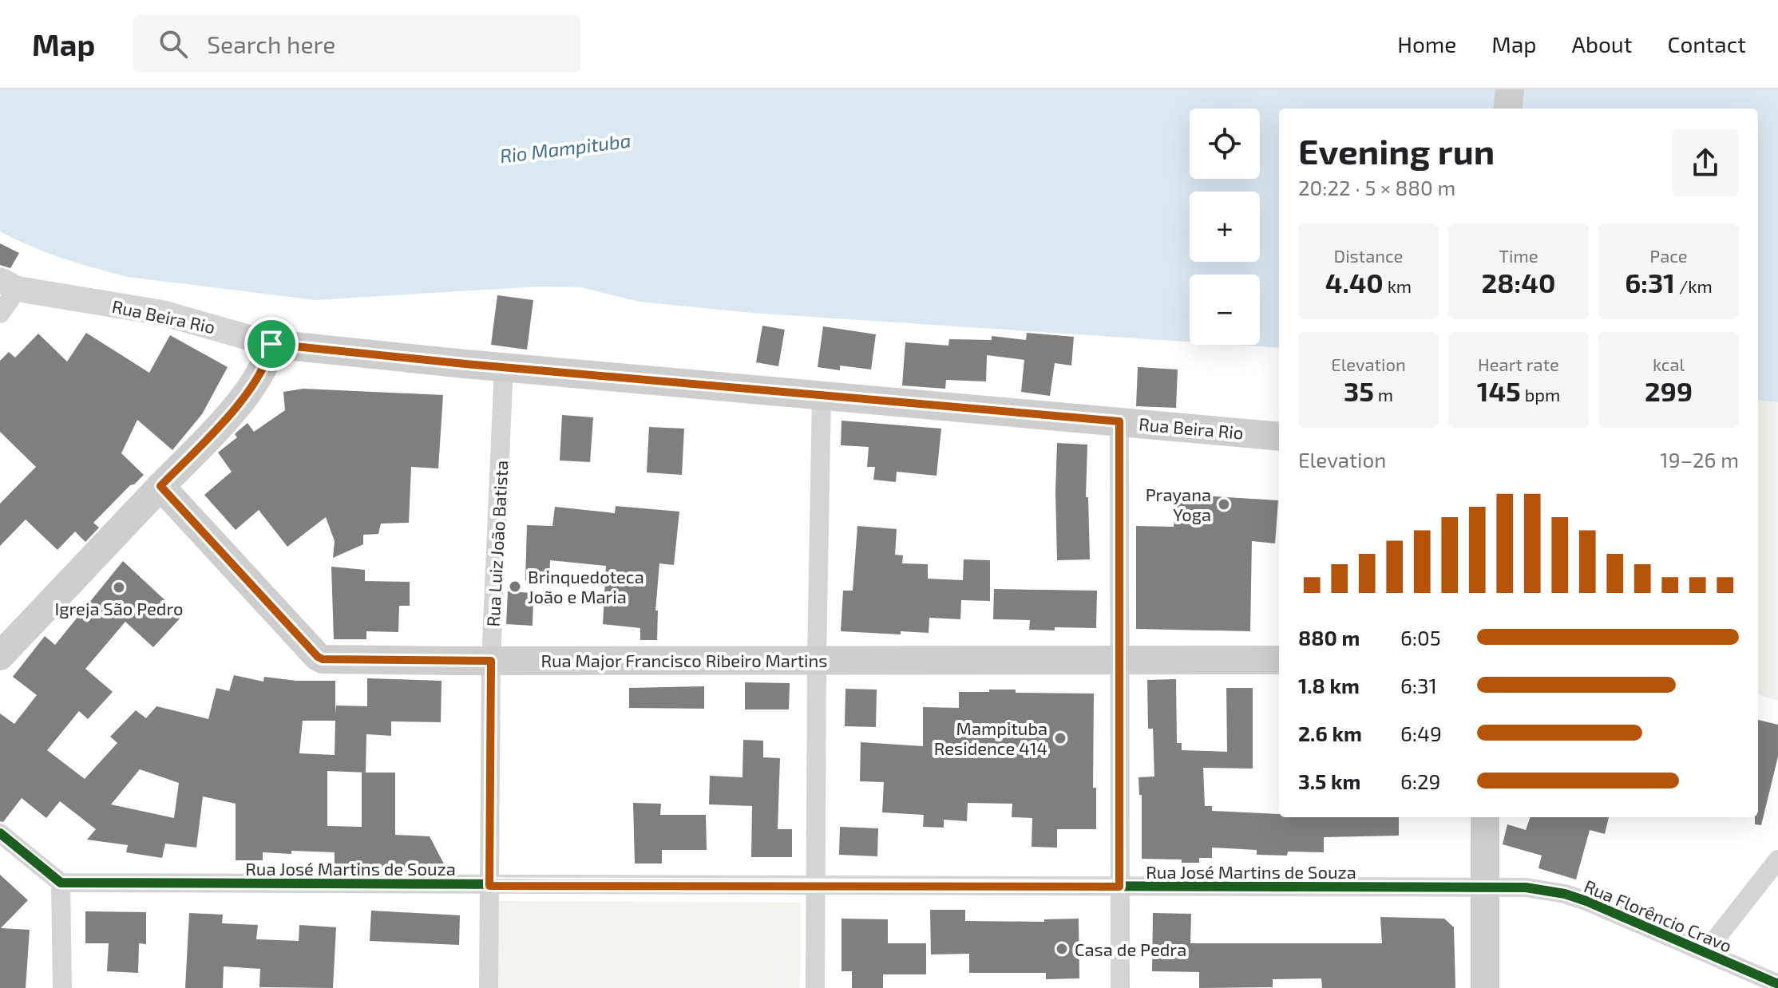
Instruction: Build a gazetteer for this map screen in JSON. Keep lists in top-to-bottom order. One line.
{"streets":{"main road":["Rua Beira Rio","Rua Major Francisco Ribeiro Martins"],"street":["Rua Luiz João Batista","Rua José Martins de Souza","Rua Florêncio Cravo"]},"crossings":[["Rua Beira Rio","Rua Luiz João Batista"],["Rua Luiz João Batista","Rua Major Francisco Ribeiro Martins"],["Rua Luiz João Batista","Rua José Martins de Souza"],["Rua José Martins de Souza","Rua Florêncio Cravo"]],"water":["Rio Mampituba"],"places":["Prayana Yoga","Brinquedoteca João e Maria","Igreja São Pedro","Mampituba Residence 414","Casa de Pedra"],"page":{"header":"Map","search":"Search here","nav":["Home","Map","About","Contact"],"map_buttons":["+","−"],"heading":["Evening run","20:22 · 5 × 880 m"],"stats":[["Distance","4.40 km"],["Time","28:40"],["Pace","6:31 /km"],["Elevation","35 m"],["Heart rate","145 bpm"],["kcal","299"]],"chart":["Elevation","19–26 m"],"list":[{"name":"880 m","note":"6:05"},{"name":"1.8 km","note":"6:31"},{"name":"2.6 km","note":"6:49"},{"name":"3.5 km","note":"6:29"}]}}
